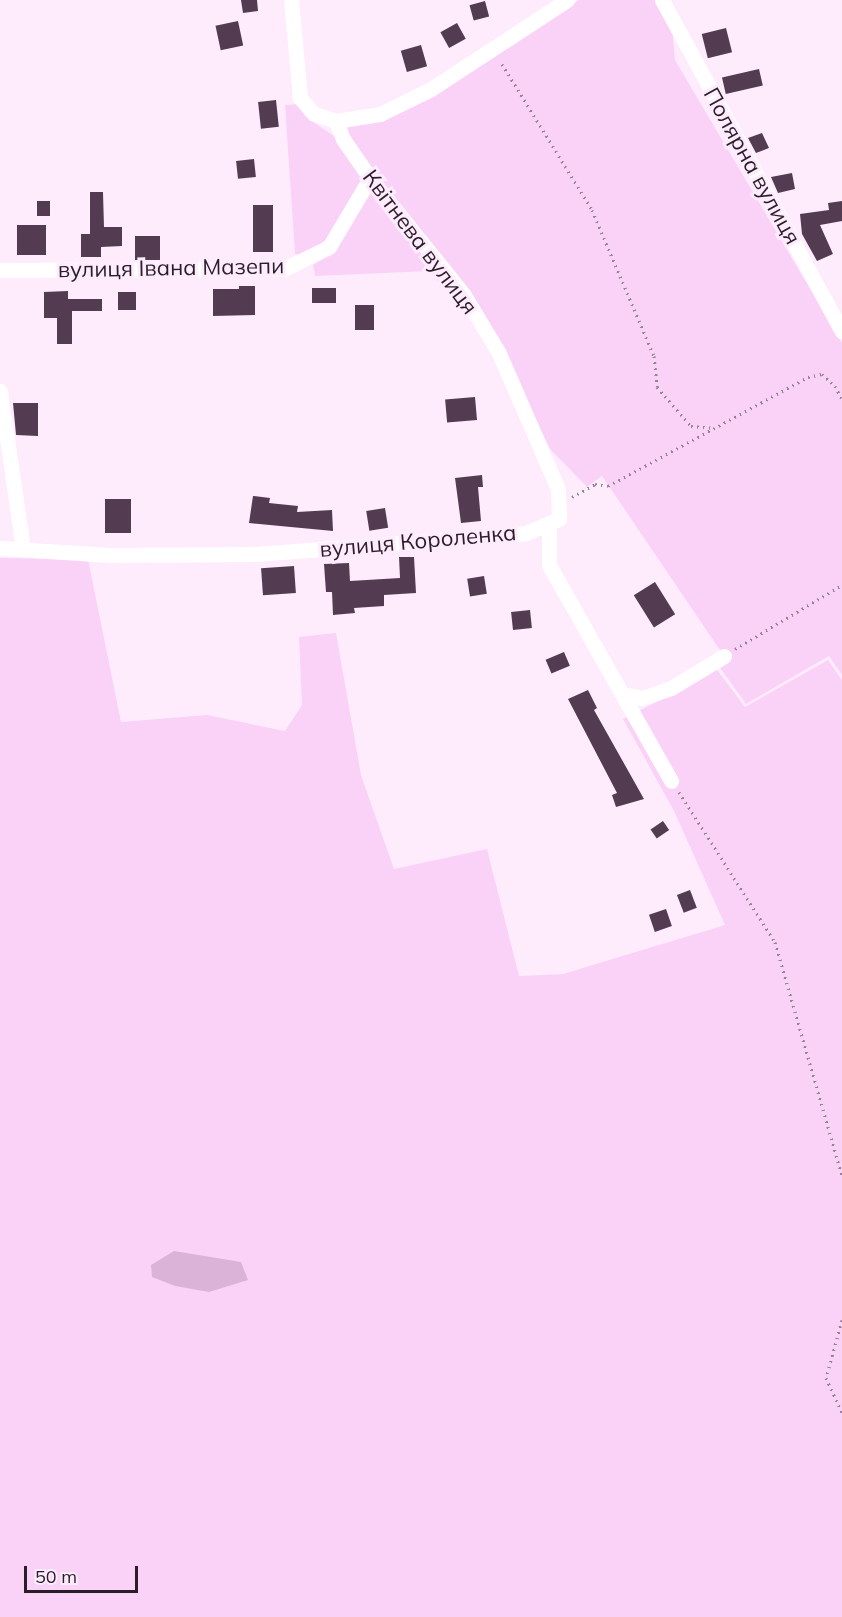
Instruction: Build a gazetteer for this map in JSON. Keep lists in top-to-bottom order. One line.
{"streets":{"street":["Полярна вулиця","Квітнева вулиця","вулиця Івана Мазепи","вулиця Короленка"]},"crossings":[["Квітнева вулиця","вулиця Івана Мазепи"],["Квітнева вулиця","вулиця Короленка"]],"scale_bar":"50 m"}
